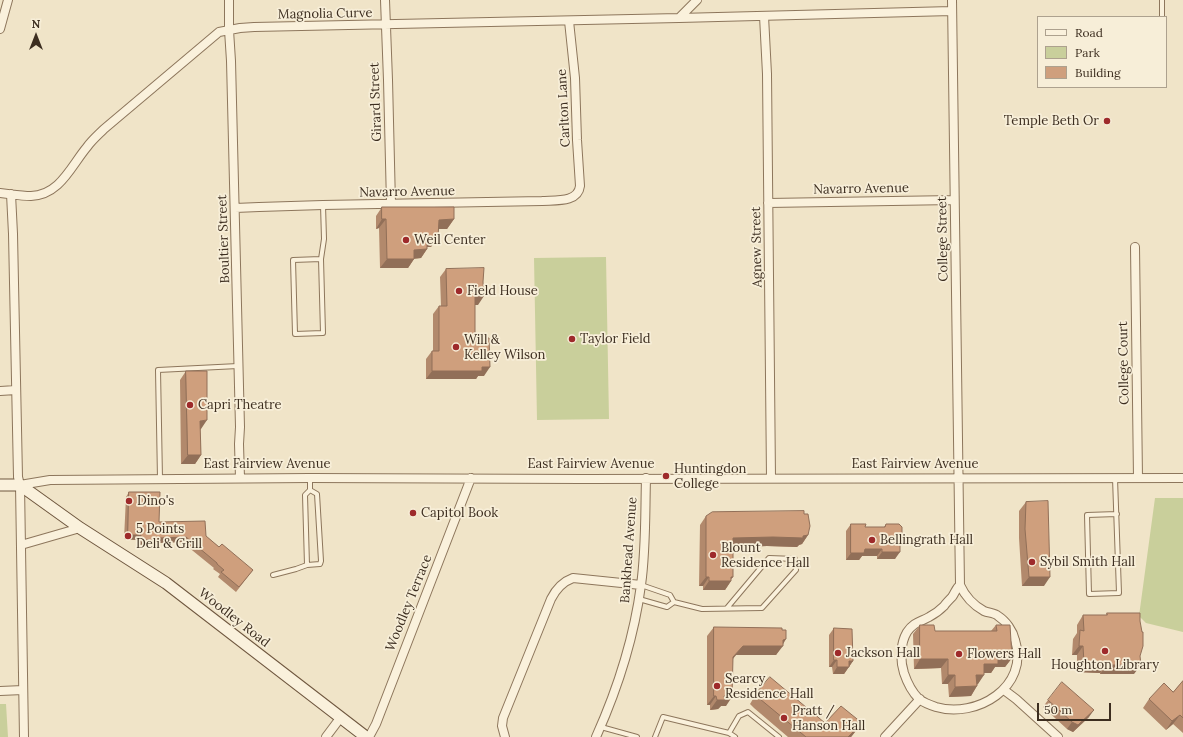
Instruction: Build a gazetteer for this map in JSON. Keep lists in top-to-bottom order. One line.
{"streets":{"main road":["East Fairview Avenue","Woodley Road"],"street":["Magnolia Curve","Girard Street","Carlton Lane","Navarro Avenue","Boultier Street","College Street","Agnew Street","College Court","Bankhead Avenue","Woodley Terrace"]},"crossings":[["Magnolia Curve","Girard Street"],["Magnolia Curve","Carlton Lane"],["Magnolia Curve","Boultier Street"],["Magnolia Curve","College Street"],["Magnolia Curve","Agnew Street"],["Girard Street","Navarro Avenue"],["Carlton Lane","Navarro Avenue"],["Navarro Avenue","Boultier Street"],["Navarro Avenue","College Street"],["Navarro Avenue","Agnew Street"],["Boultier Street","East Fairview Avenue"],["College Street","East Fairview Avenue"],["Agnew Street","East Fairview Avenue"],["College Court","East Fairview Avenue"],["East Fairview Avenue","Bankhead Avenue"],["East Fairview Avenue","Woodley Terrace"],["East Fairview Avenue","Woodley Road"]],"places":["Temple Beth Or","Weil Center","Field House","Taylor Field","Will & Kelley Wilson","Capri Theatre","Huntingdon College","Dino's","Capitol Book","5 Points Deli & Grill","Bellingrath Hall","Blount Residence Hall","Sybil Smith Hall","Houghton Library","Jackson Hall","Flowers Hall","Searcy Residence Hall","Pratt / Hanson Hall"],"legend":["Road","Park","Building"],"scale_bar":"50 m","north":"top"}
